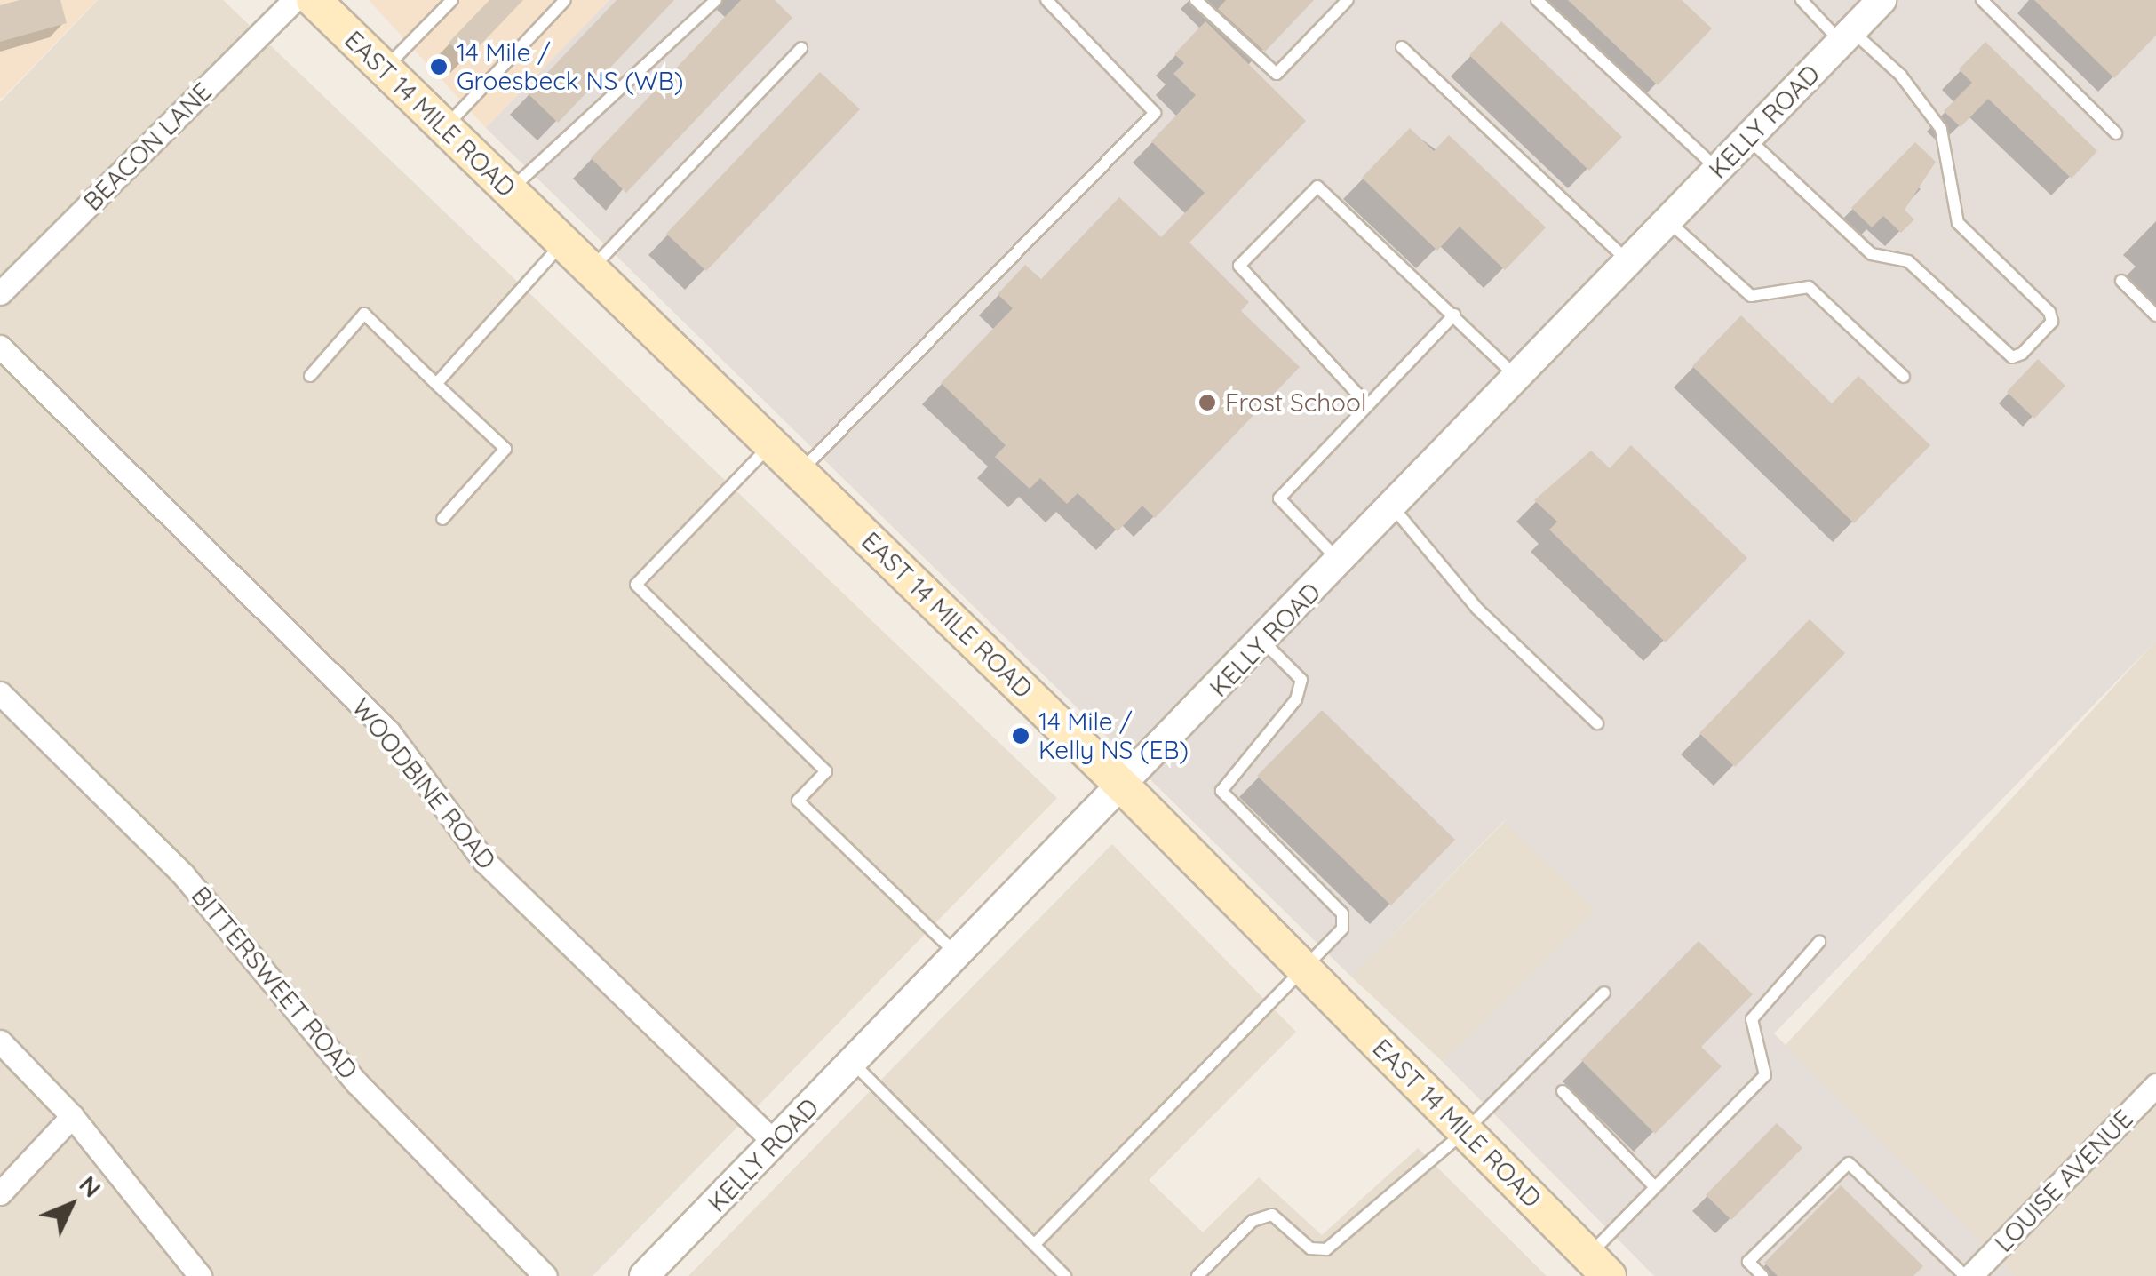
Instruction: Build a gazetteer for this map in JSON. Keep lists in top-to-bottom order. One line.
{"streets":{"main road":["EAST 14 MILE ROAD"],"street":["KELLY ROAD","BEACON LANE","WOODBINE ROAD","BITTERSWEET ROAD","LOUISE AVENUE"]},"crossings":[["EAST 14 MILE ROAD","KELLY ROAD"],["KELLY ROAD","WOODBINE ROAD"]],"places":["14 Mile / Groesbeck NS (WB)","Frost School","14 Mile / Kelly NS (EB)"],"north":"top right"}
